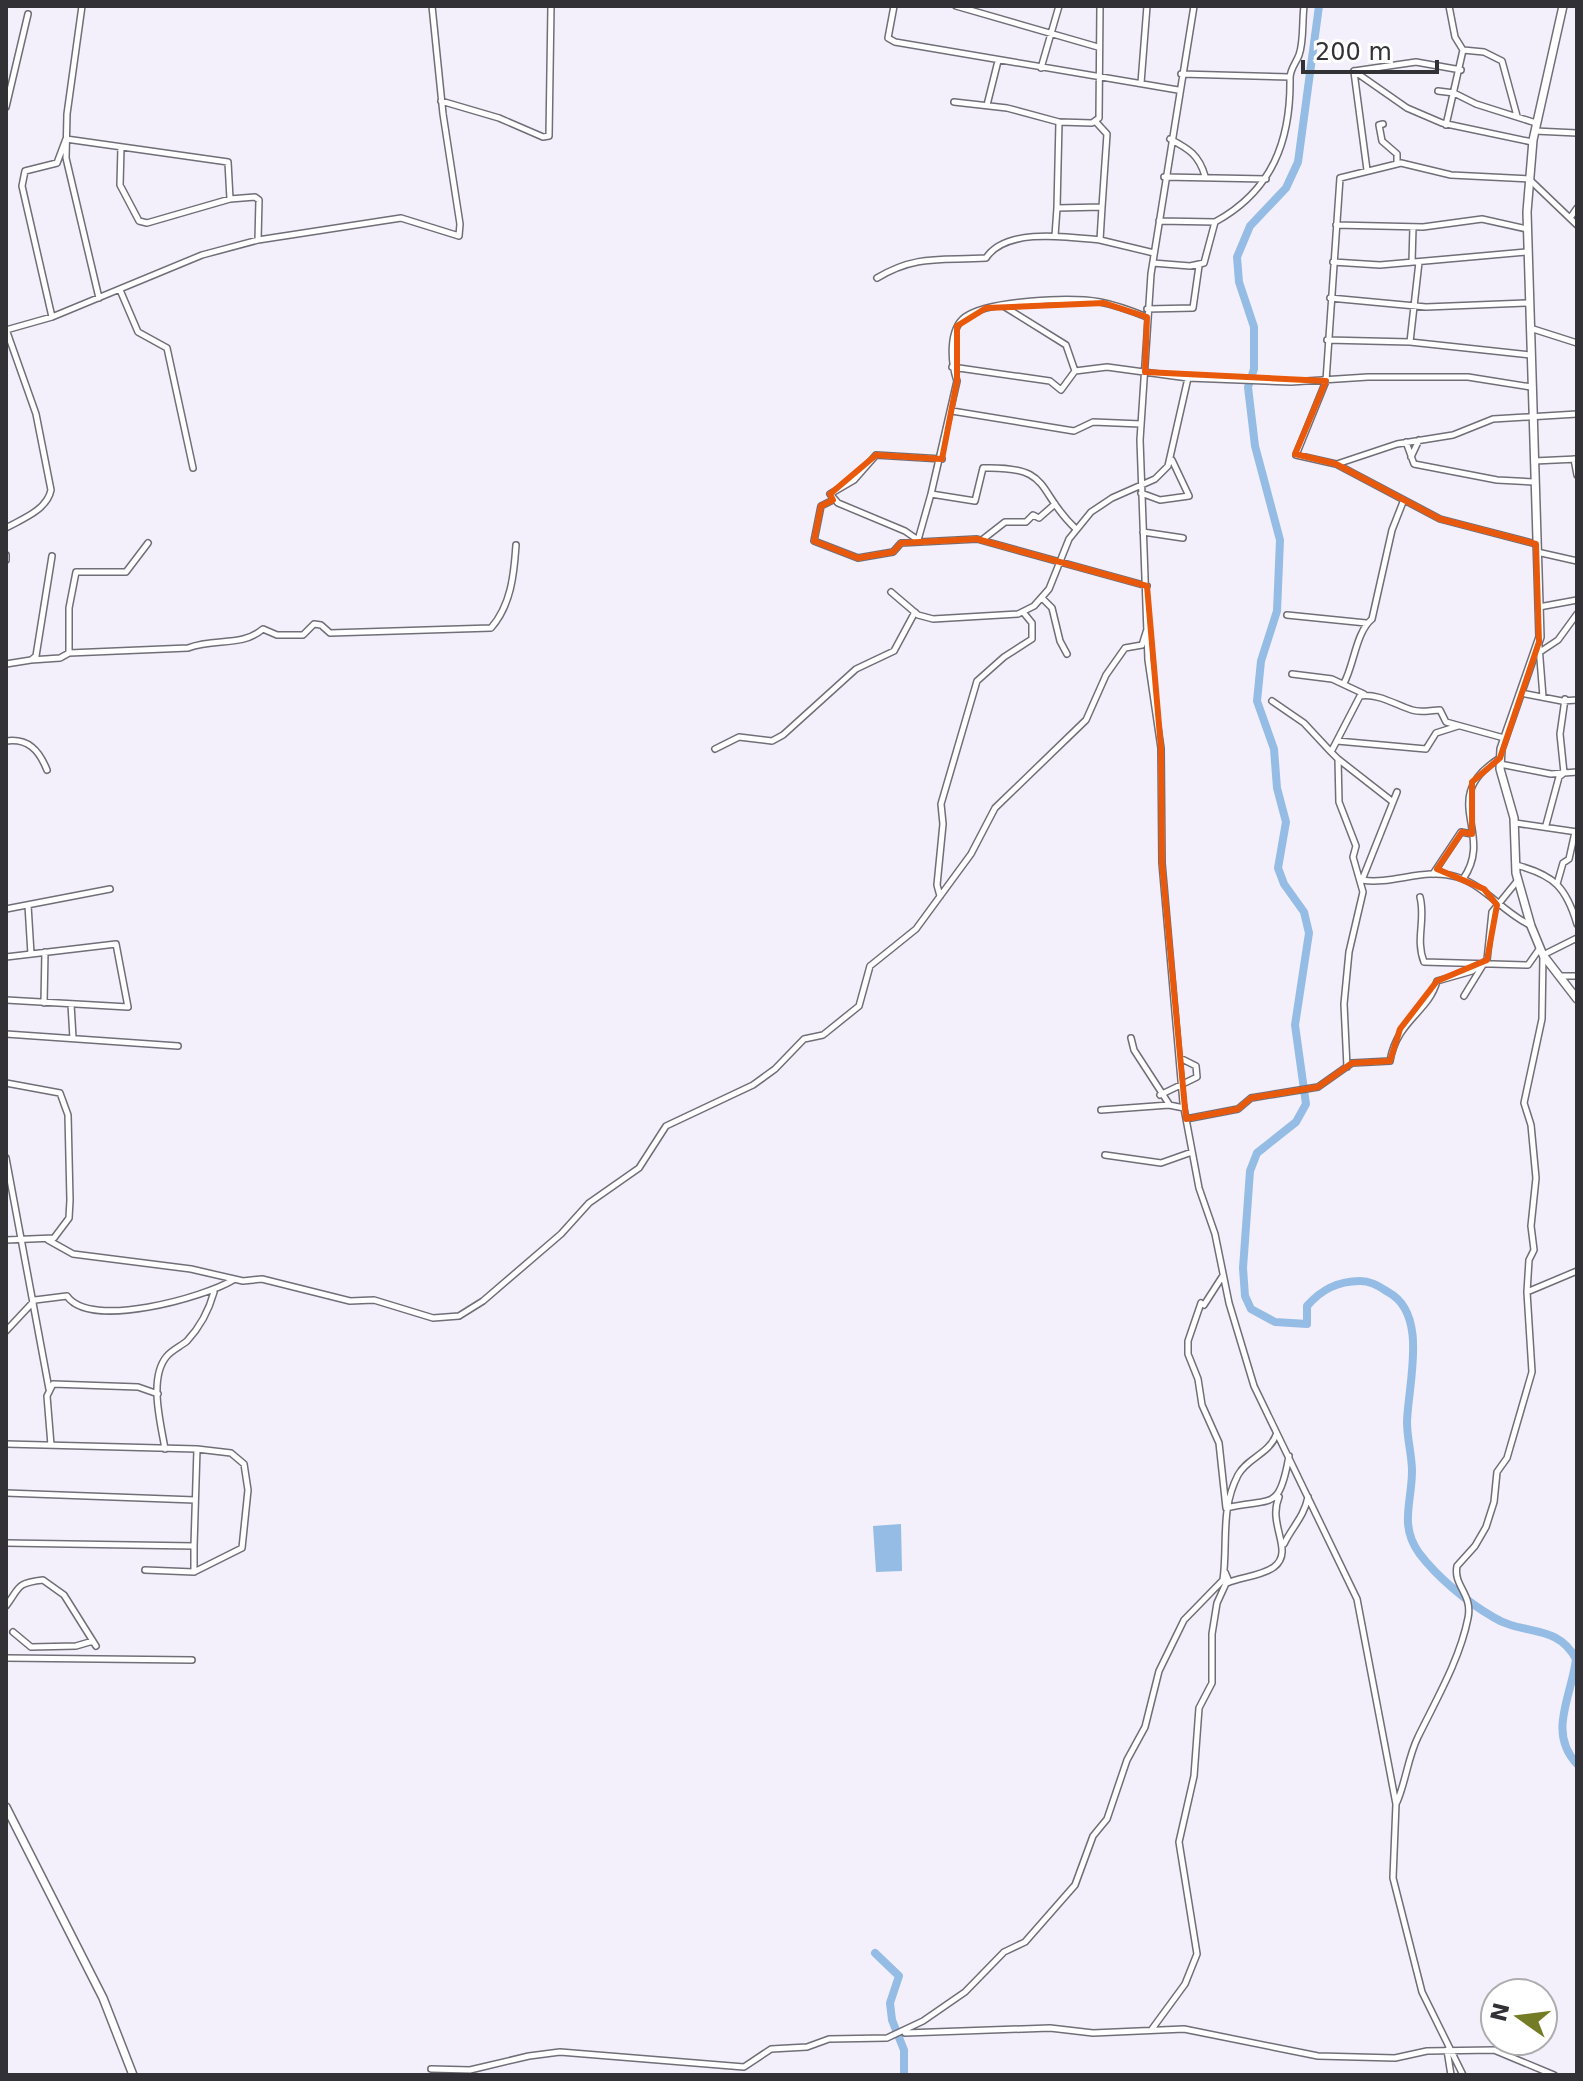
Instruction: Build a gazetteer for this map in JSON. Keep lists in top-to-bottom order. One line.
{"scale_bar":"200 m","north":"left"}
